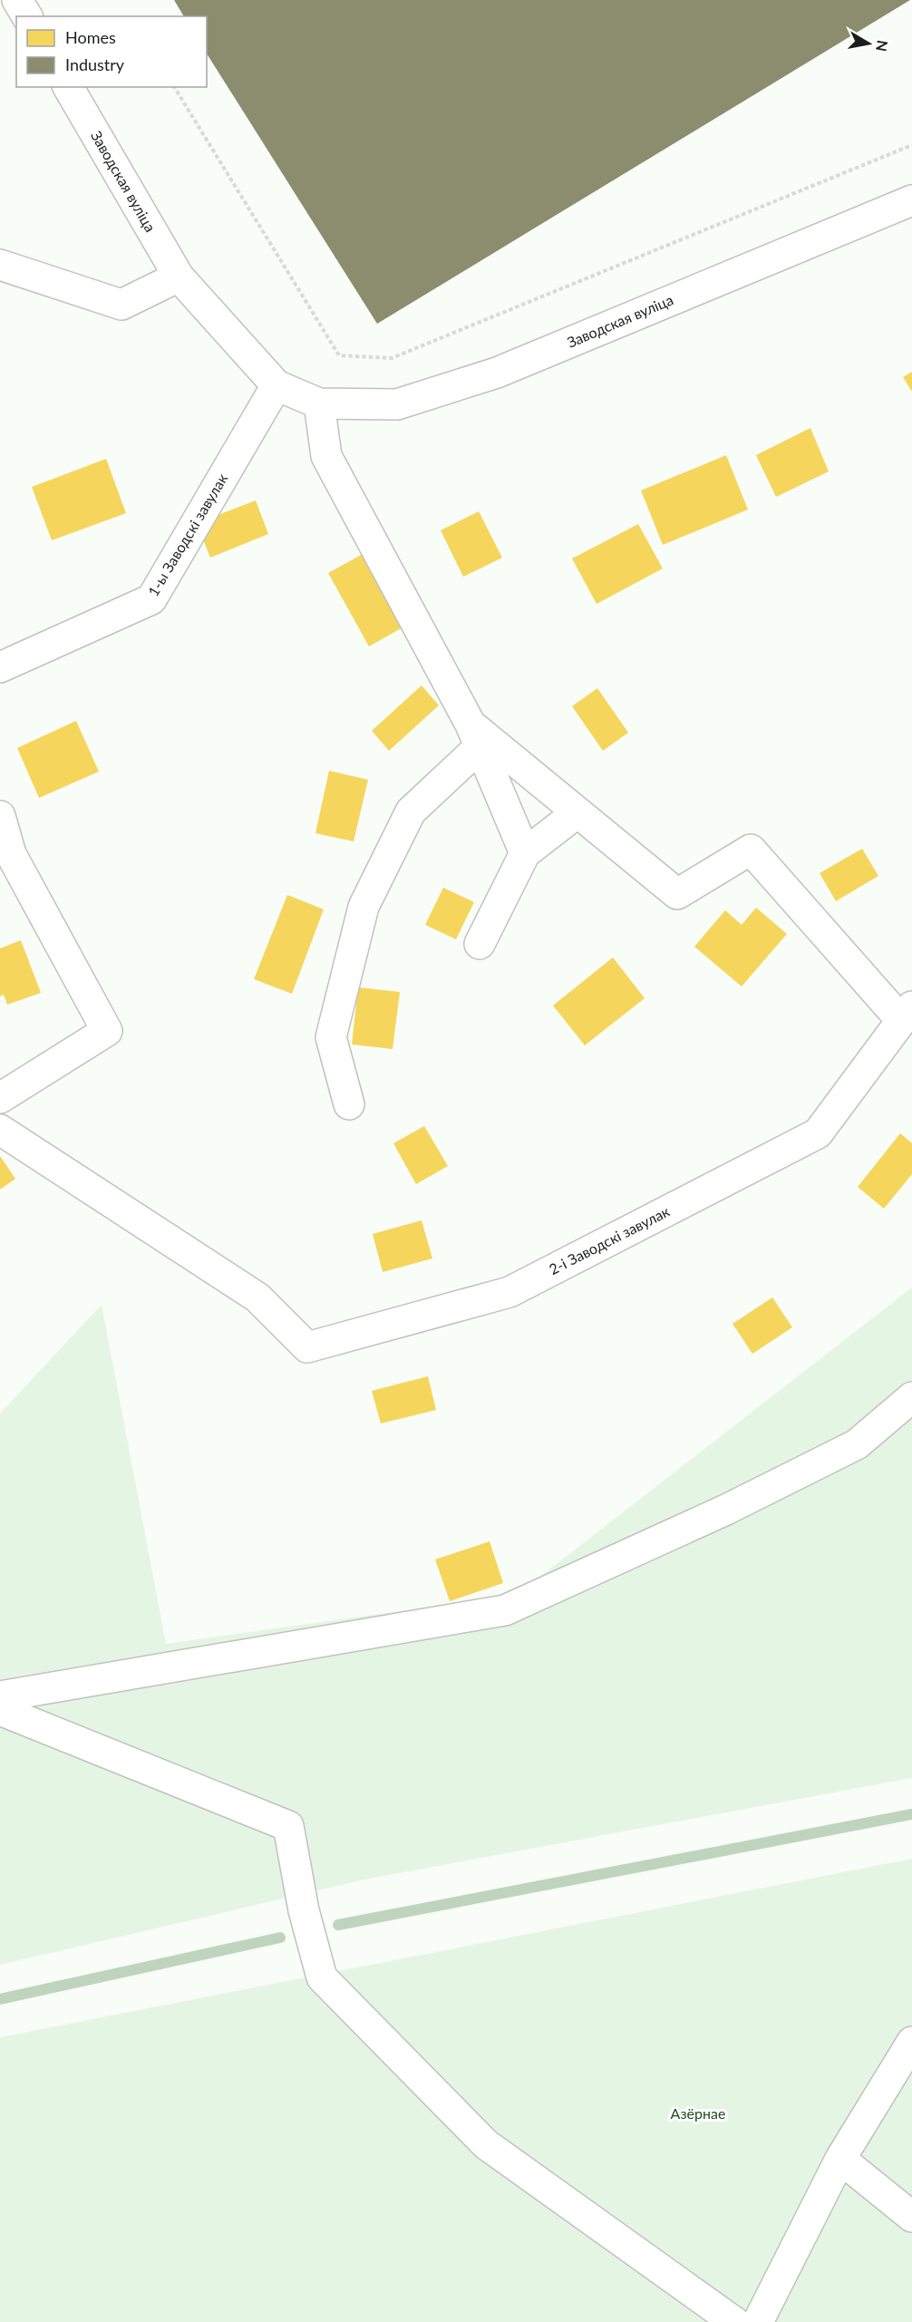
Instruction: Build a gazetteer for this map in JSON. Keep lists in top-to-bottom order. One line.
{"streets":{"street":["Заводская вуліца","1-ы Заводскі завулак","2-і Заводскі завулак"]},"crossings":[["Заводская вуліца","1-ы Заводскі завулак"]],"parks":["Азёрнае"],"legend":["Homes","Industry"],"north":"right"}
